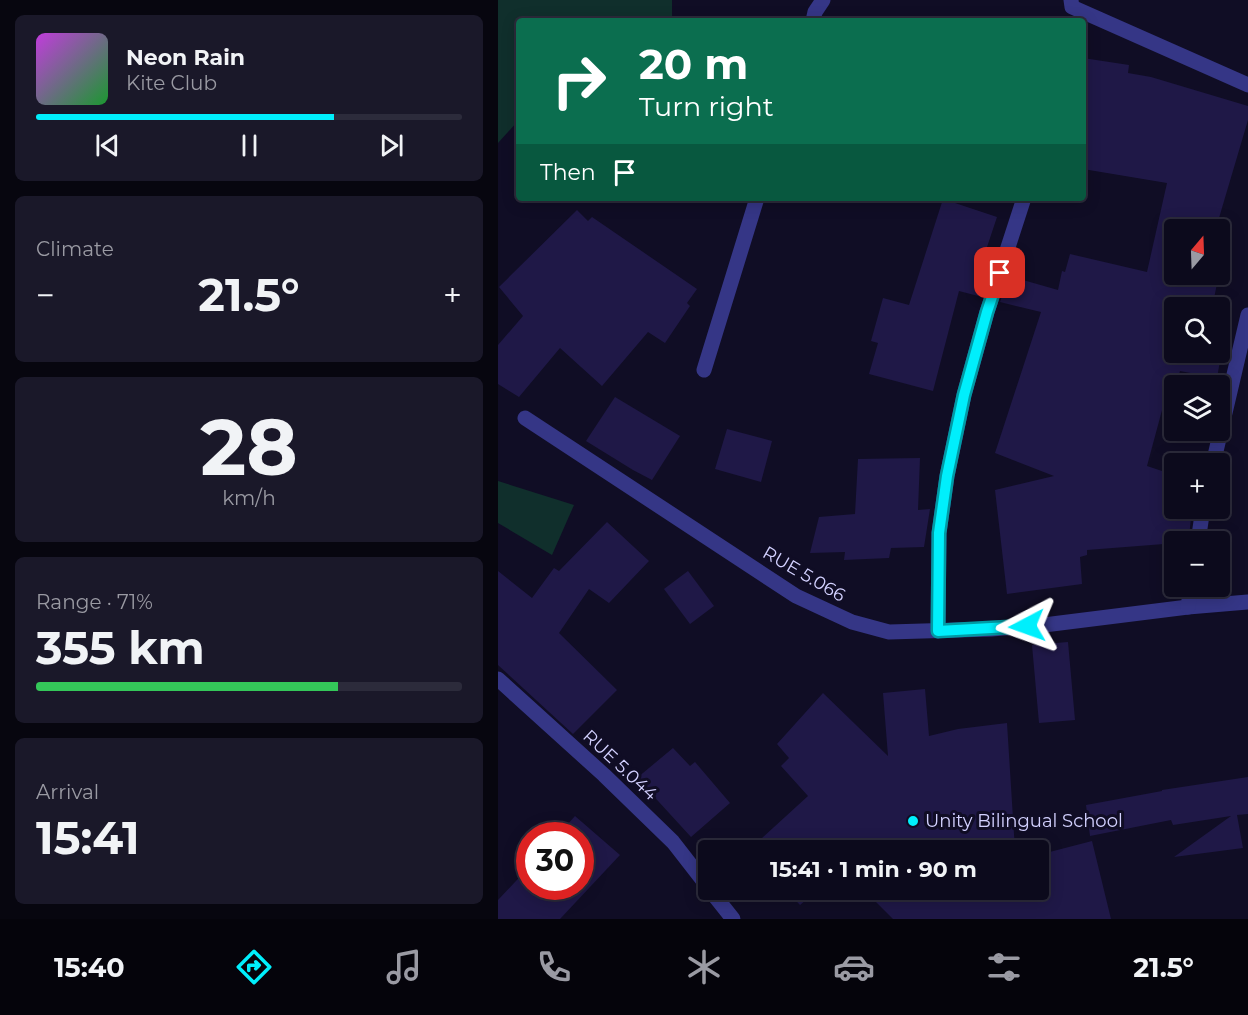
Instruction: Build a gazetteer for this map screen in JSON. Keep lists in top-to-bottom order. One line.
{"streets":{"street":["RUE 5.066","RUE 5.044"]},"places":["Unity Bilingual School"],"north":"top","page":{"turn":["20 m","Turn right"],"song":["Neon Rain","Kite Club"],"then":"Then","tile":["Climate",["28","km/h"],["Range · 71%","355 km"],["Arrival","15:41"]],"map_buttons":["+","−"],"heat":["−","21.5°","+"],"limit":"30","trip":"15:41 · 1 min · 90 m","tabs":["15:40","21.5°"]}}
